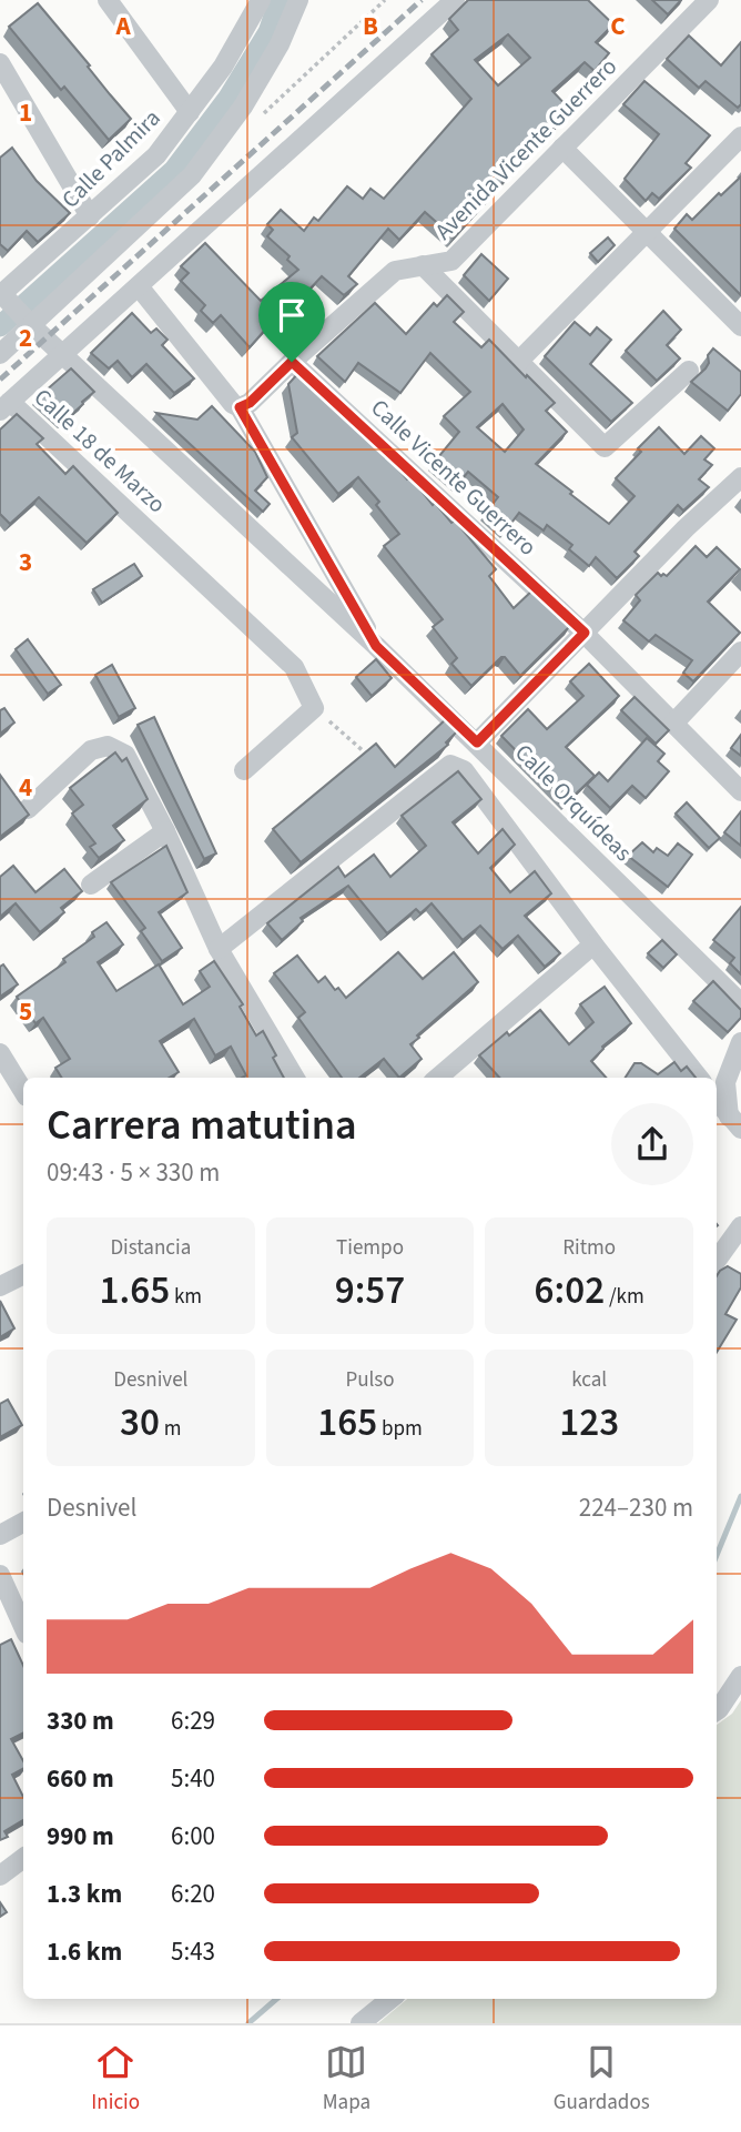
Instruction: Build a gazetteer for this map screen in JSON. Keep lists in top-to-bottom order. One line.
{"streets":{"street":["Avenida Vicente Guerrero","Calle Palmira","Calle 18 de Marzo","Calle Vicente Guerrero","Calle Orquídeas"]},"crossings":[["Avenida Vicente Guerrero","Calle Vicente Guerrero"],["Calle Palmira","Calle Orquídeas"],["Calle 18 de Marzo","Calle Orquídeas"]],"page":{"heading":["Carrera matutina","09:43 · 5 × 330 m"],"stats":[["Distancia","1.65 km"],["Tiempo","9:57"],["Ritmo","6:02 /km"],["Desnivel","30 m"],["Pulso","165 bpm"],["kcal","123"]],"chart":["Desnivel","224–230 m"],"list":[{"name":"330 m","note":"6:29"},{"name":"660 m","note":"5:40"},{"name":"990 m","note":"6:00"},{"name":"1.3 km","note":"6:20"},{"name":"1.6 km","note":"5:43"}],"tabs":["Inicio","Mapa","Guardados"]},"grid":{"columns":["A","B","C"],"rows":["1","2","3","4","5"]}}
